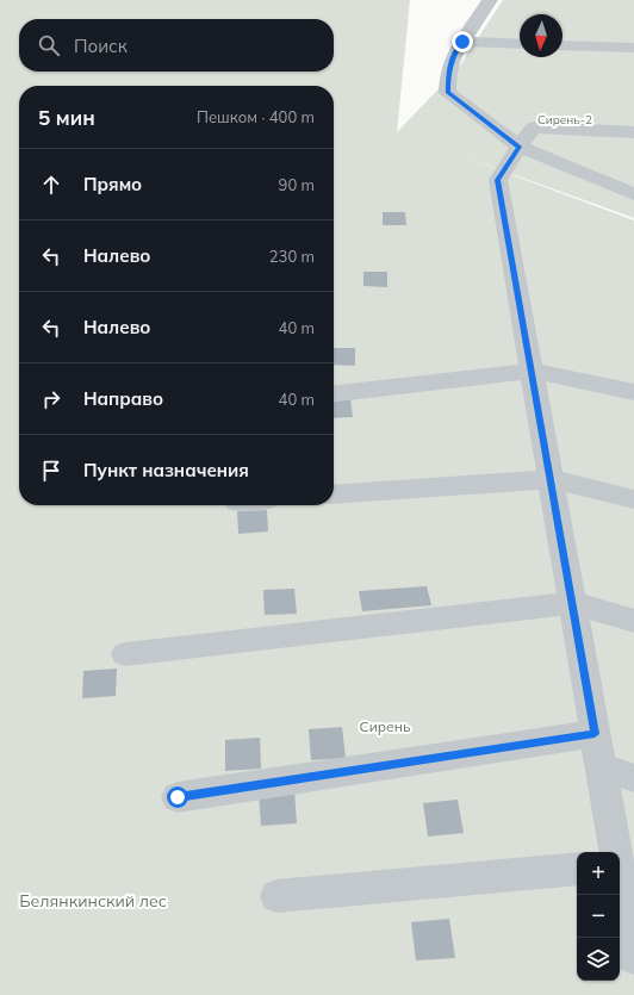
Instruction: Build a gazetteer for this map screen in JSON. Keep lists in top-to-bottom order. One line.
{"parks":["Сирень-2","Сирень","Белянкинский лес"],"north":"bottom","page":{"search":"Поиск","heading":["5 мин","Пешком · 400 m"],"list":[["Прямо","90 m"],["Налево","230 m"],["Налево","40 m"],["Направо","40 m"],"Пункт назначения"],"map_buttons":["+","−"]}}
